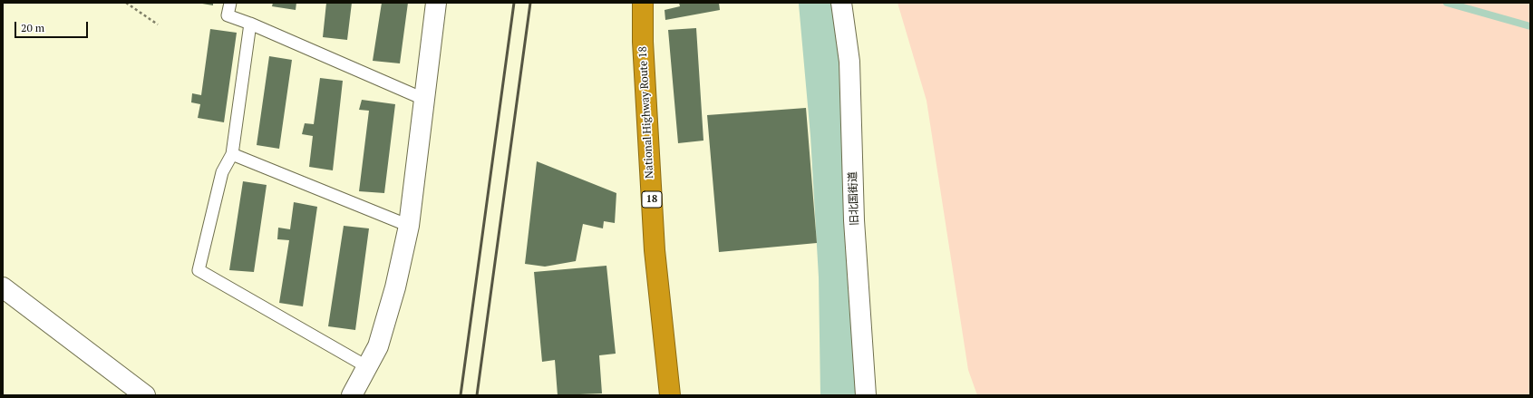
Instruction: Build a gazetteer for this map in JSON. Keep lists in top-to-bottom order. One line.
{"streets":{"highway":["National Highway Route 18","18"],"street":["旧北国街道"]},"scale_bar":"20 m"}
